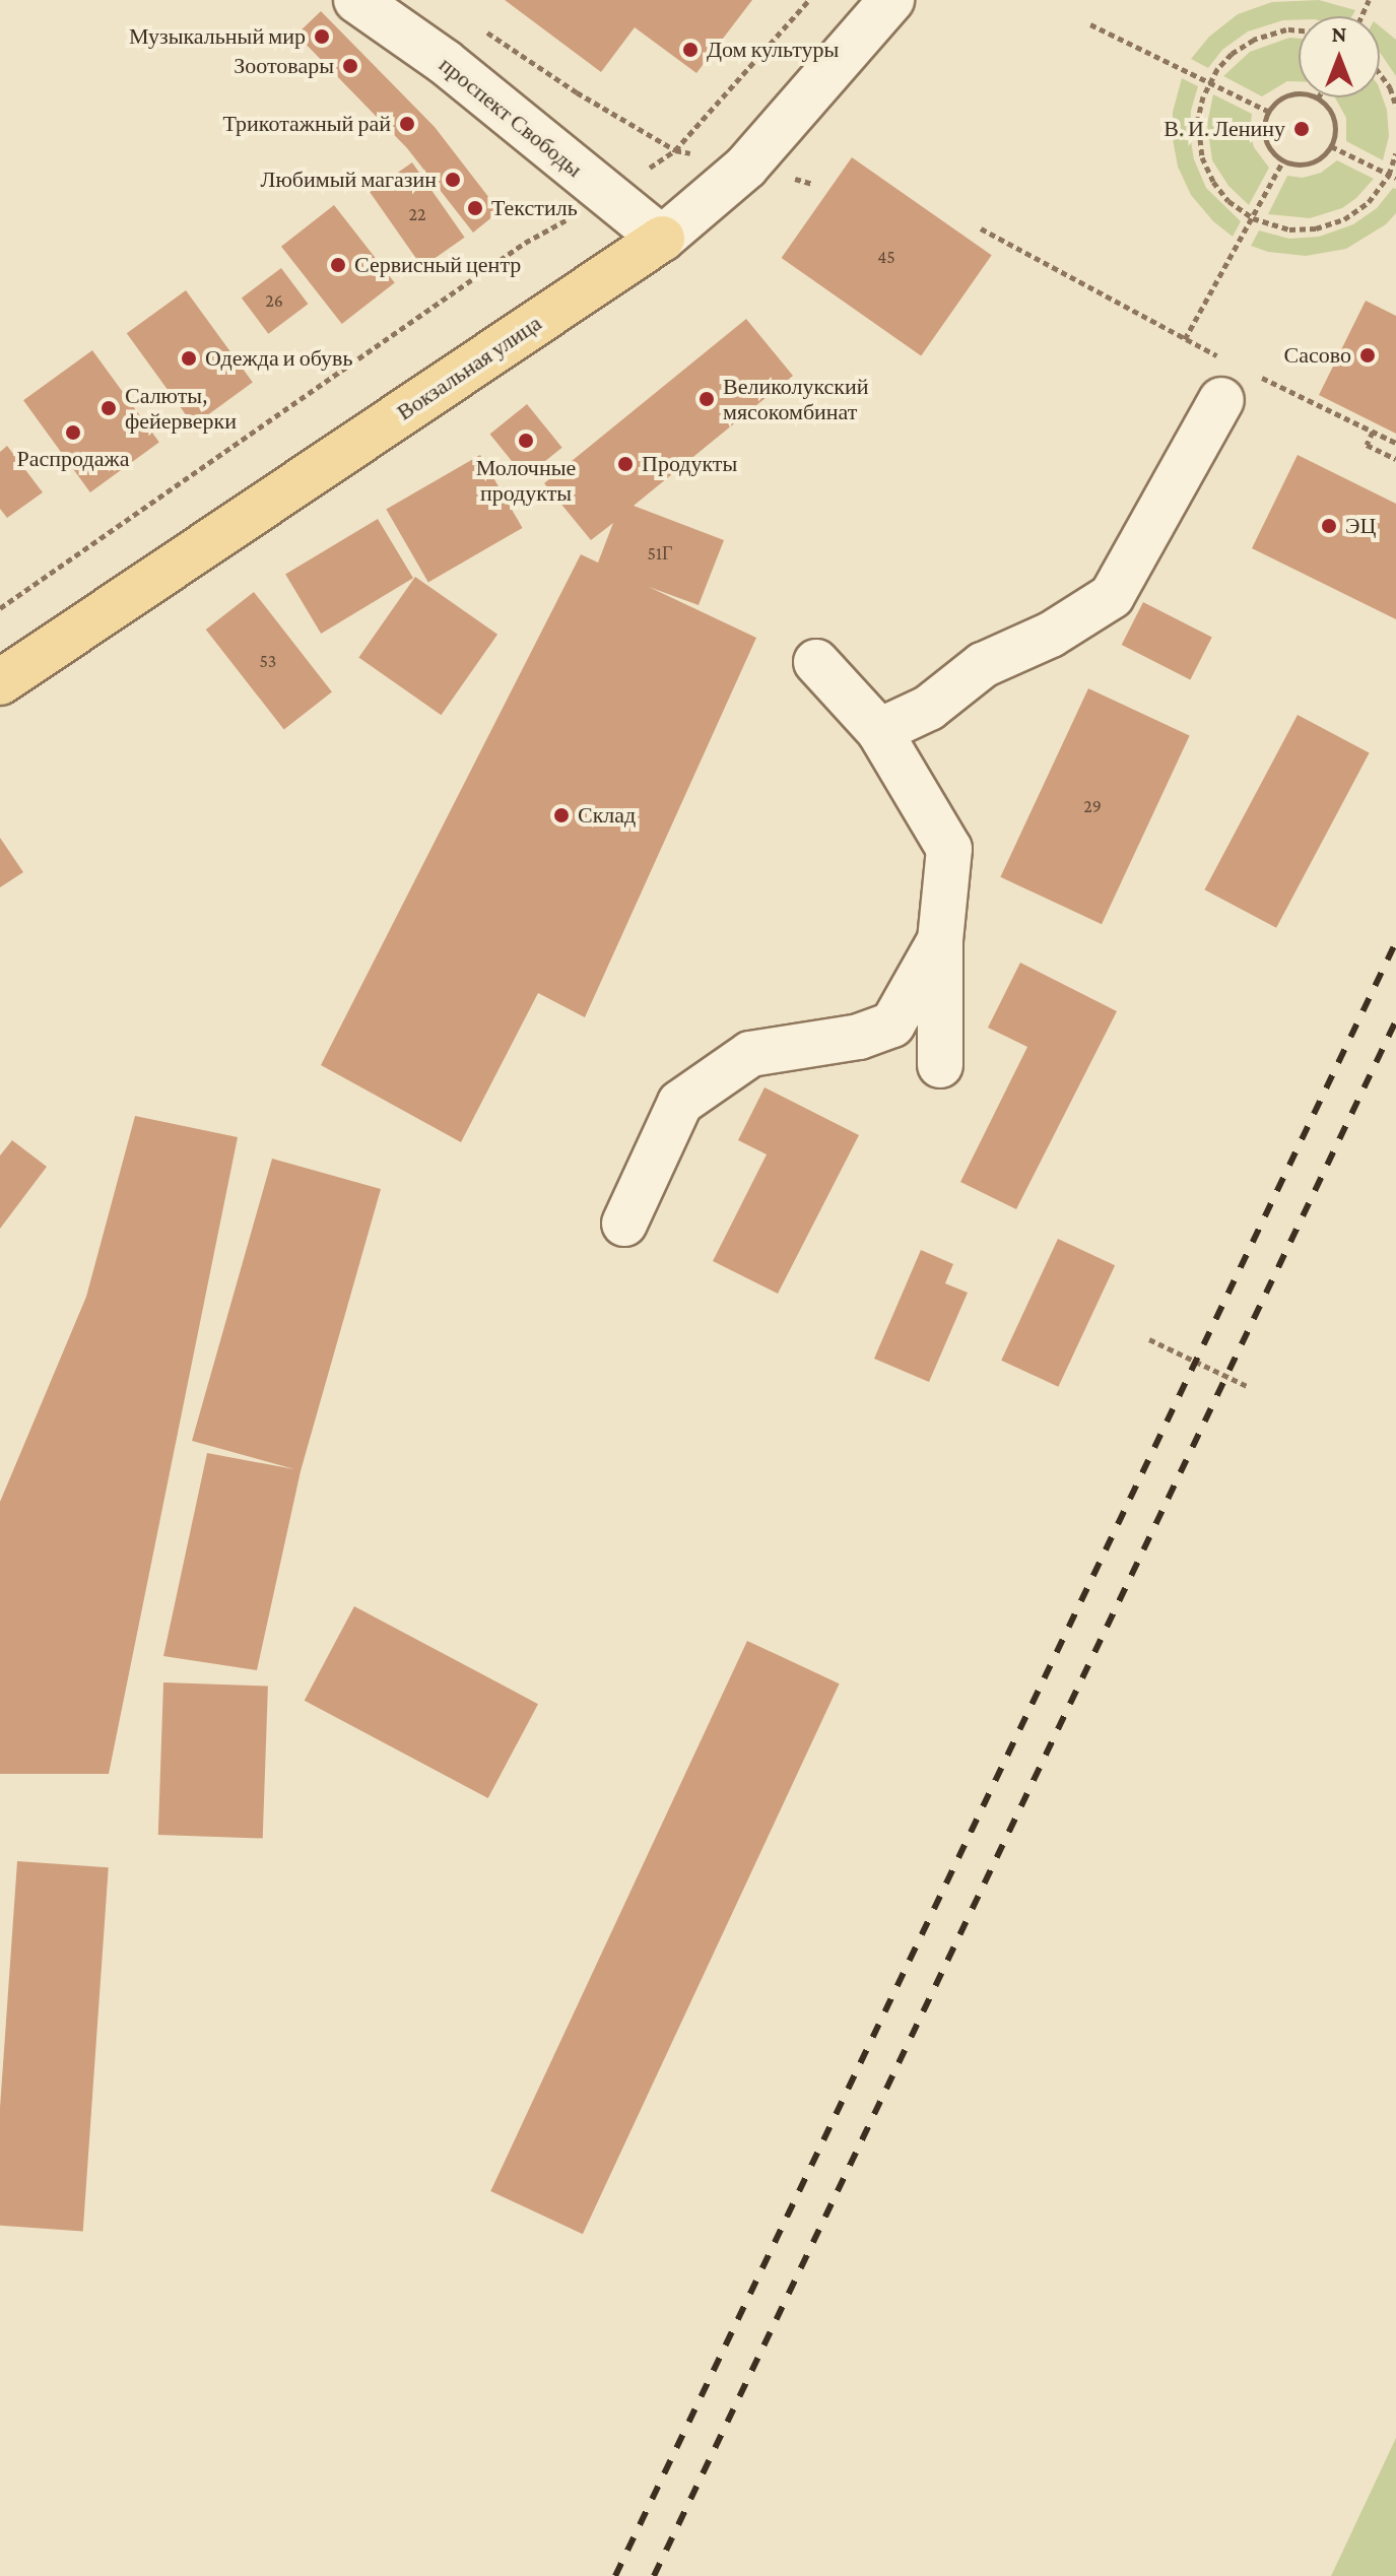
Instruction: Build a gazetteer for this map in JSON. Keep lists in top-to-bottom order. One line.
{"streets":{"main road":["Вокзальная улица"],"street":["проспект Свободы"]},"crossings":[["проспект Свободы","Вокзальная улица"]],"places":["Музыкальный мир","Дом культуры","Зоотовары","Трикотажный рай","В. И. Ленину","Любимый магазин","Текстиль","Сервисный центр","Сасово","Одежда и обувь","Великолукский мясокомбинат","Салюты, фейерверки","Распродажа","Молочные продукты","Продукты","ЭЦ","Склад"],"house_numbers":["22","45","26","51Г","53","29"],"north":"top"}
